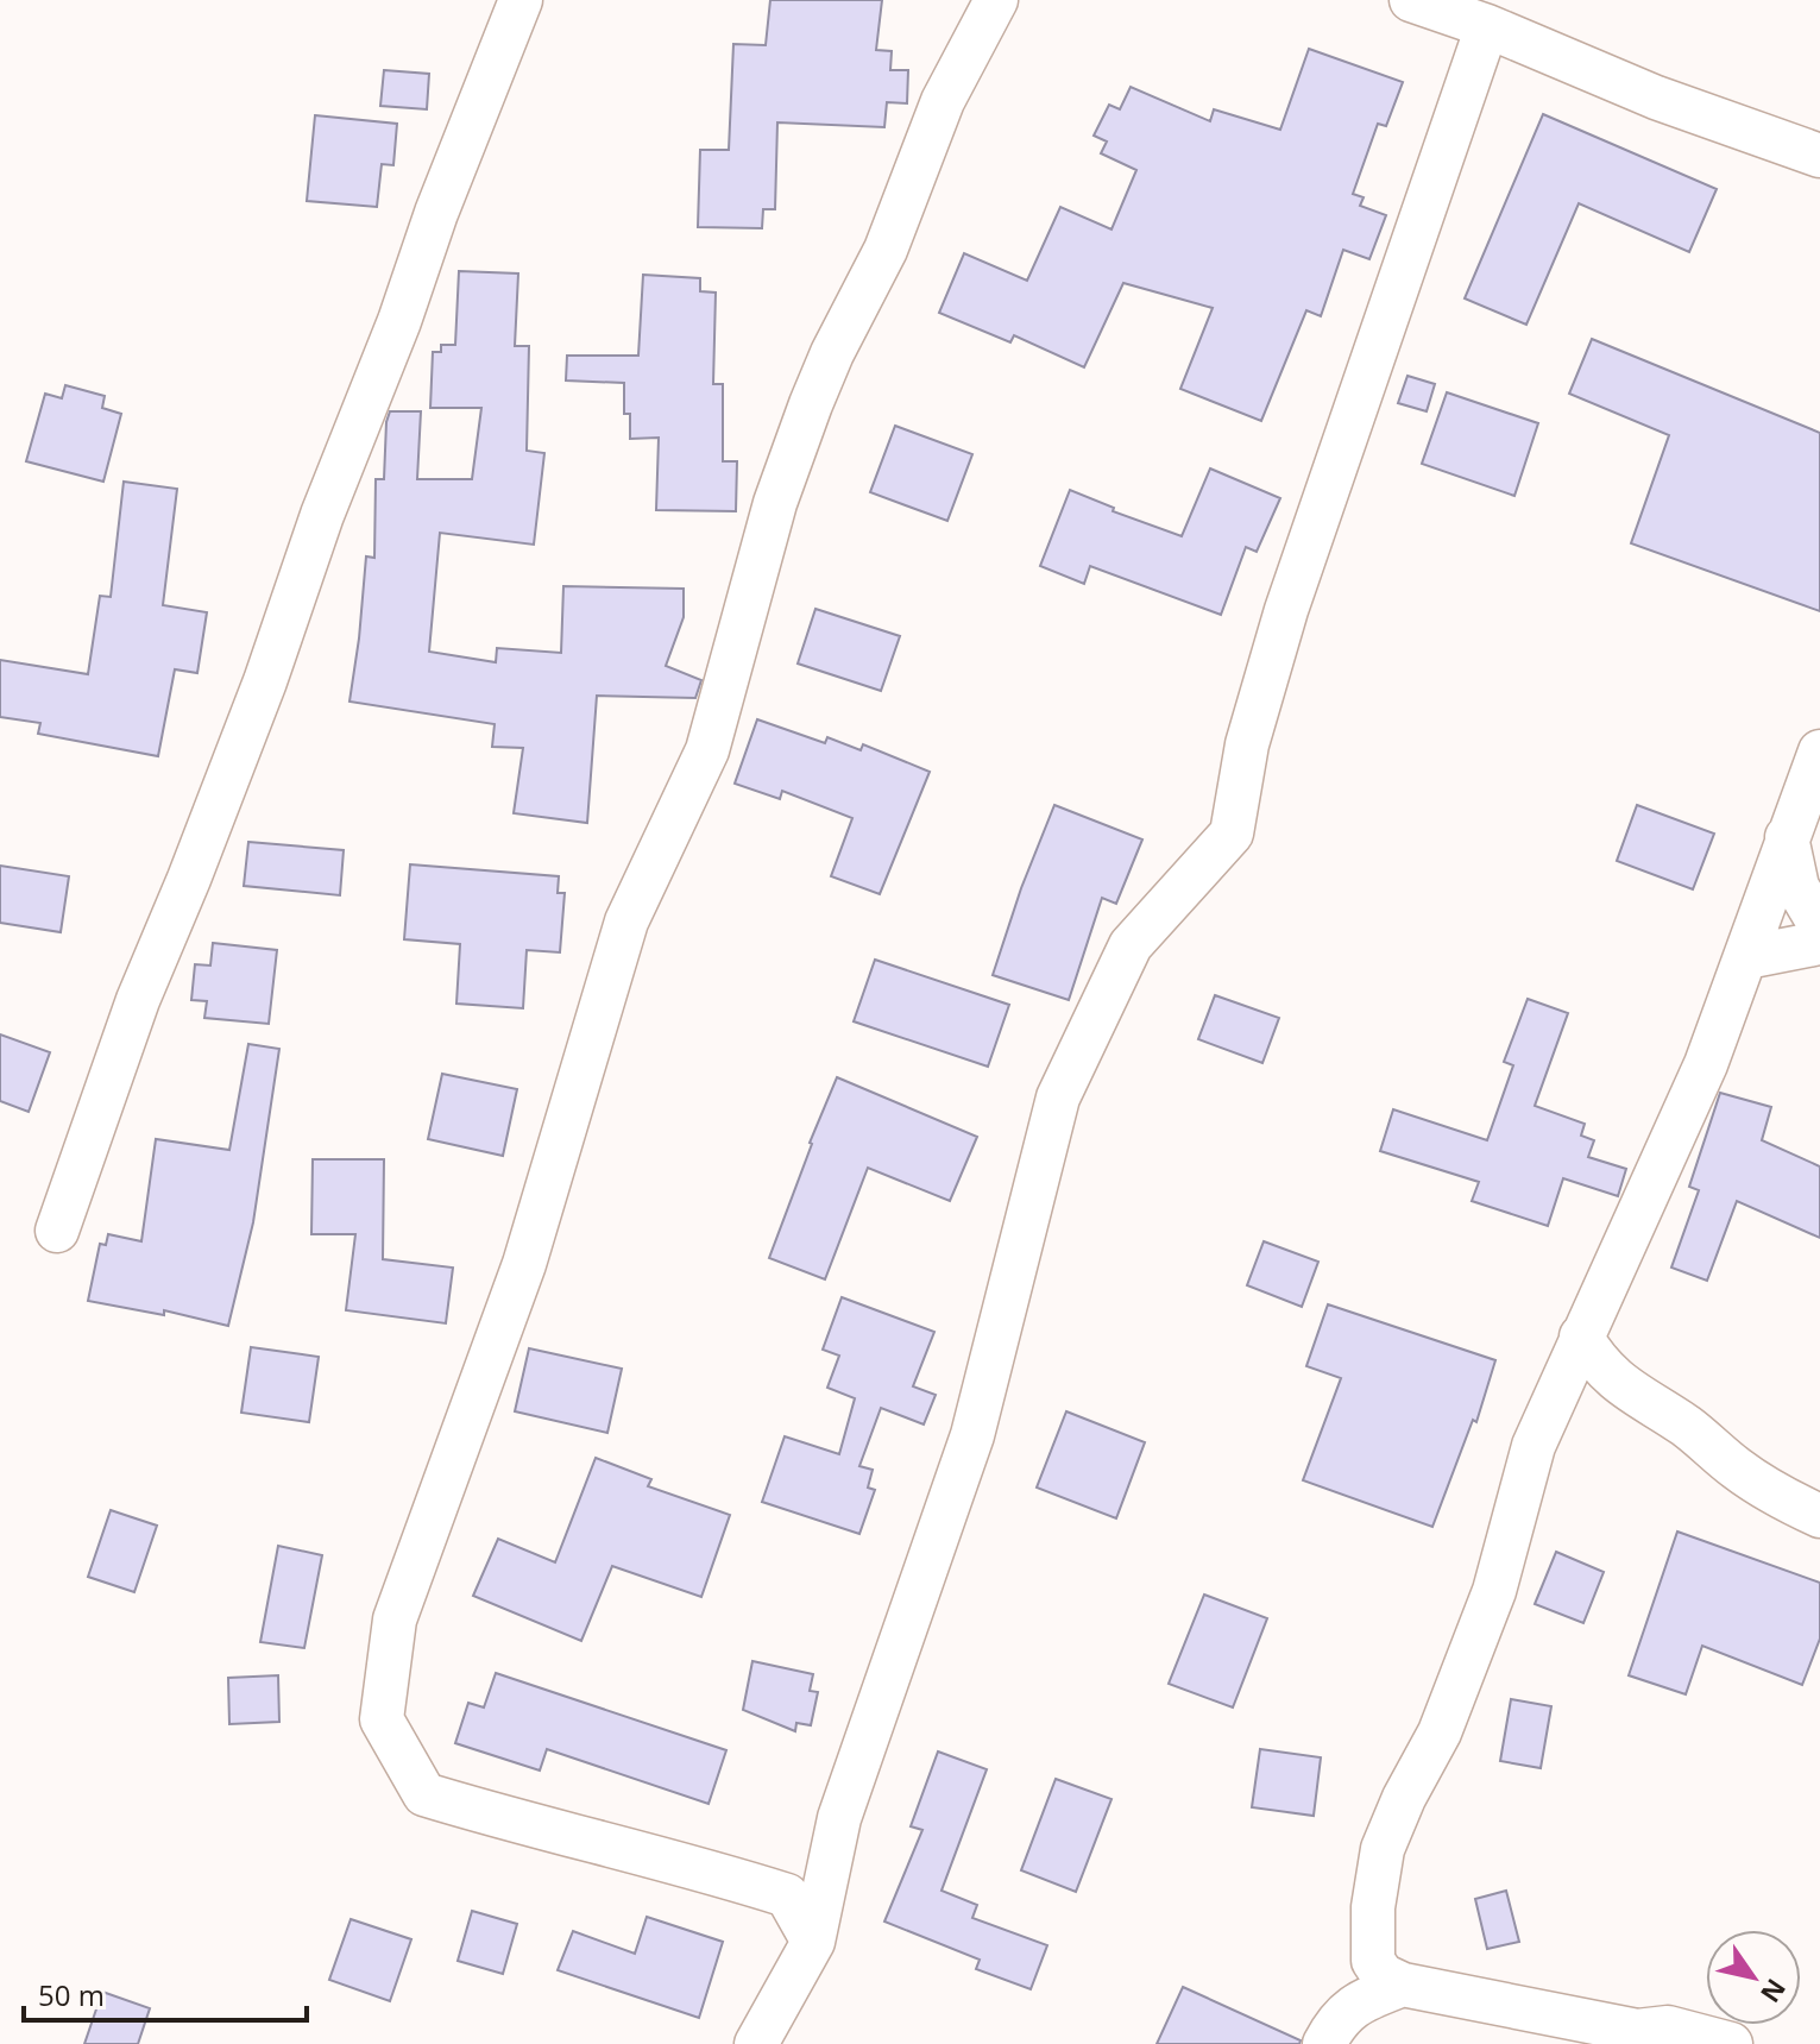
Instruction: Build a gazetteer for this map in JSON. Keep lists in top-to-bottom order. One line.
{"scale_bar":"50 m","north":"bottom right"}
